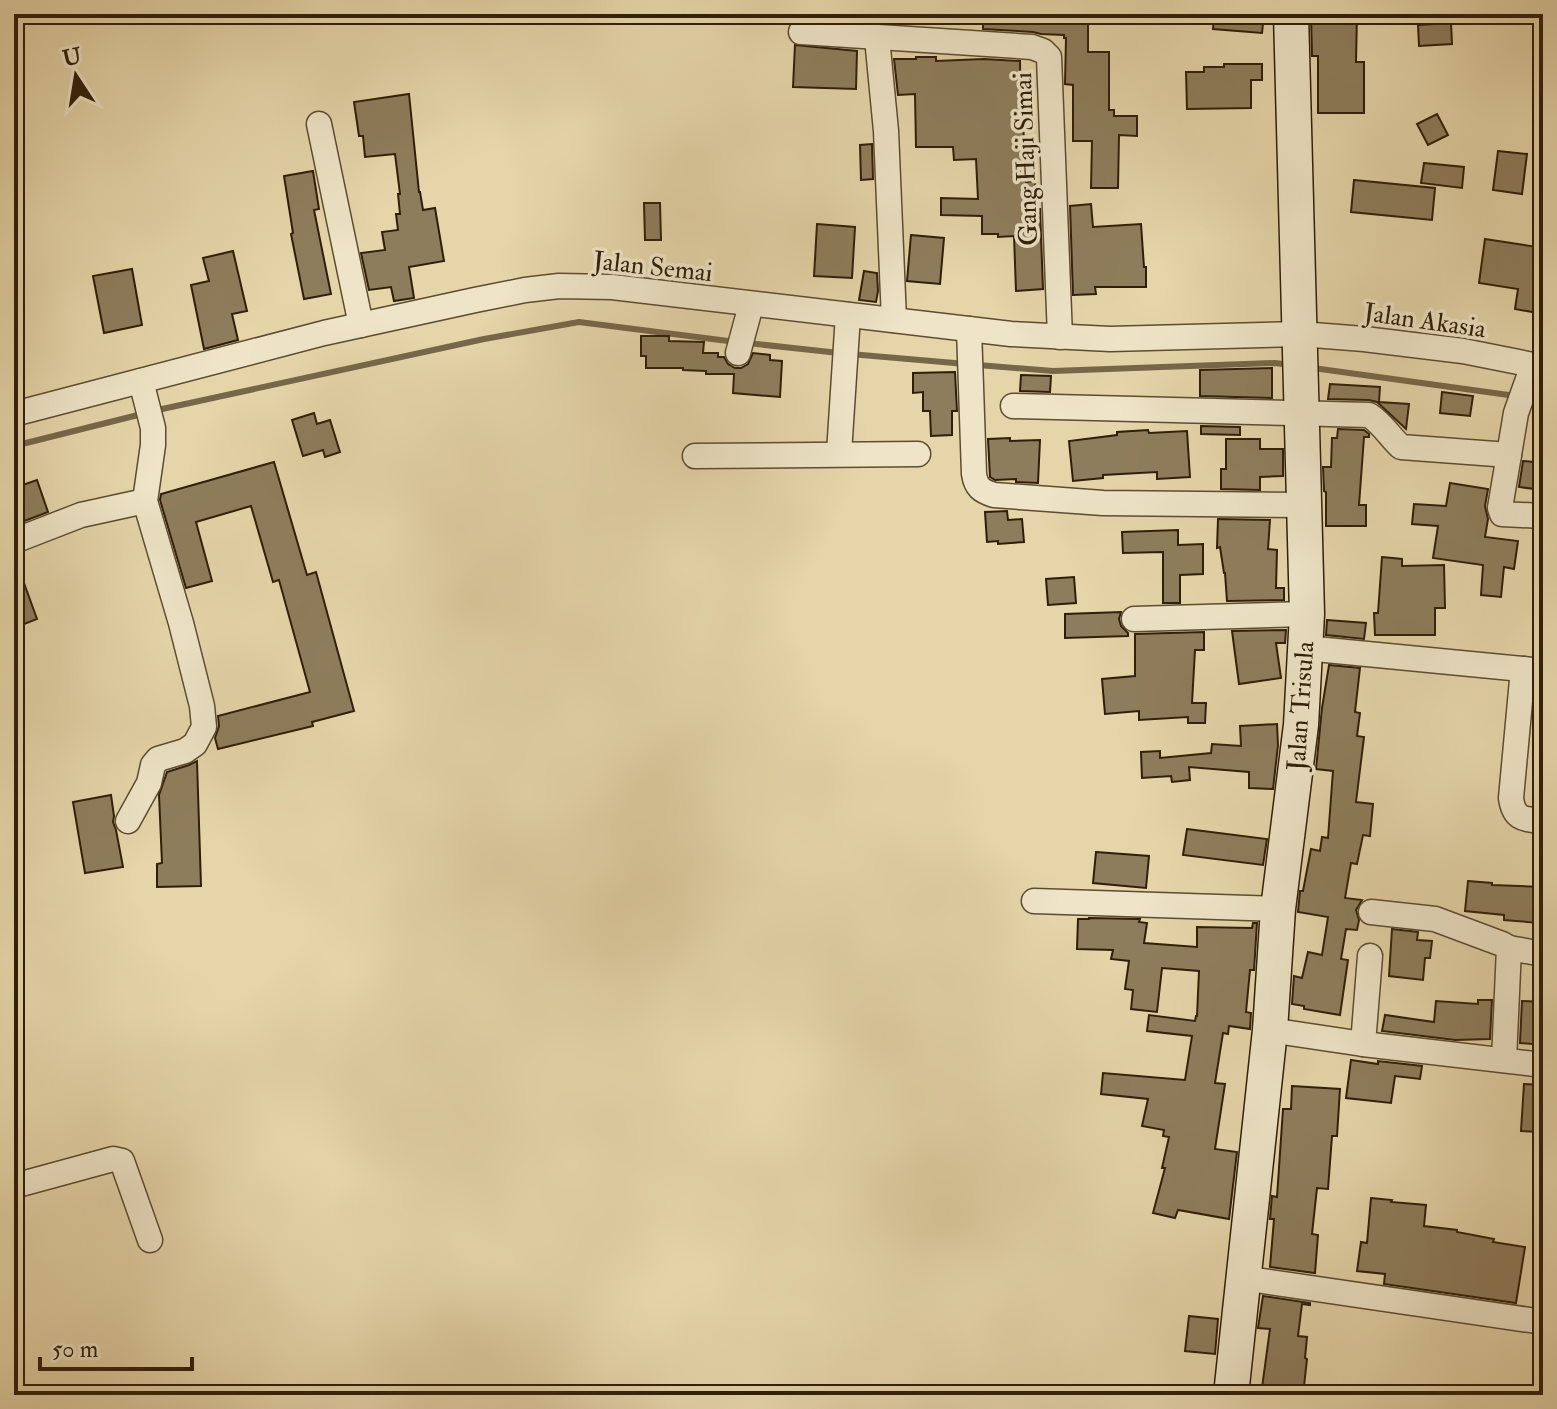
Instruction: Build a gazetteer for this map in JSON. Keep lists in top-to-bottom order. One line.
{"streets":{"street":["Gang Haji Simai","Jalan Semai","Jalan Akasia","Jalan Trisula"]},"crossings":[["Gang Haji Simai","Jalan Semai"],["Jalan Semai","Jalan Akasia"],["Jalan Semai","Jalan Trisula"],["Jalan Akasia","Jalan Trisula"]],"scale_bar":"50 m","north":"top"}
